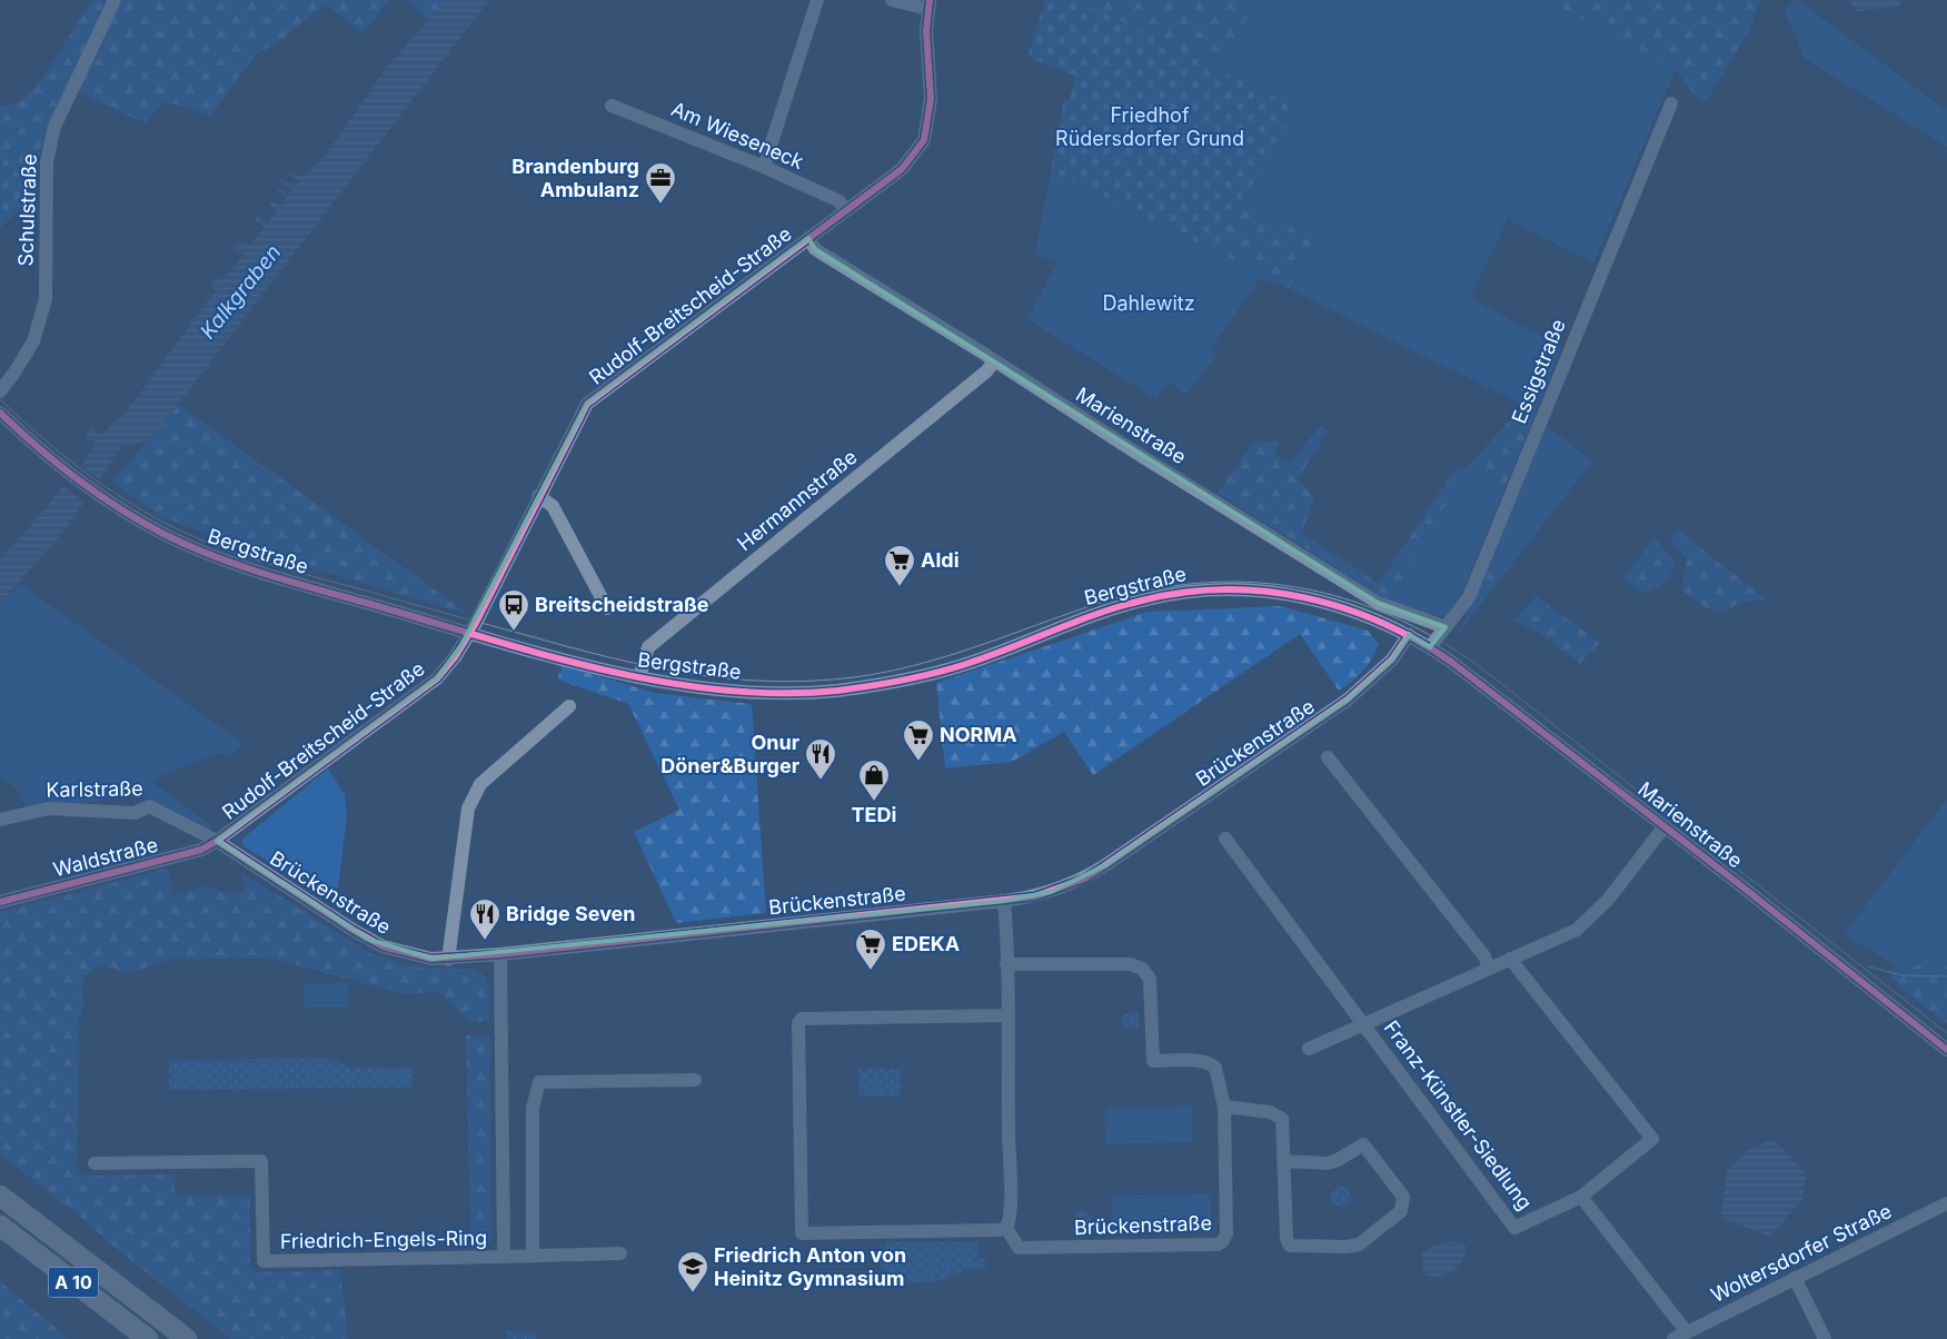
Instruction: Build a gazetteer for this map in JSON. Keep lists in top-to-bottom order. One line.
{"streets":{"highway":["A 10"],"street":["Am Wieseneck","Schulstraße","Rudolf-Breitscheid-Straße","Essigstraße","Marienstraße","Hermannstraße","Bergstraße","Brückenstraße","Karlstraße","Waldstraße","Franz-Künstler-Siedlung","Friedrich-Engels-Ring","Woltersdorfer Straße"]},"crossings":[["Am Wieseneck","Rudolf-Breitscheid-Straße"],["Rudolf-Breitscheid-Straße","Marienstraße"],["Rudolf-Breitscheid-Straße","Bergstraße"],["Rudolf-Breitscheid-Straße","Brückenstraße"],["Rudolf-Breitscheid-Straße","Karlstraße"],["Rudolf-Breitscheid-Straße","Waldstraße"],["Essigstraße","Marienstraße"],["Marienstraße","Hermannstraße"],["Marienstraße","Bergstraße"],["Marienstraße","Brückenstraße"],["Marienstraße","Franz-Künstler-Siedlung"],["Hermannstraße","Bergstraße"],["Bergstraße","Brückenstraße"],["Brückenstraße","Karlstraße"],["Brückenstraße","Waldstraße"],["Brückenstraße","Friedrich-Engels-Ring"],["Karlstraße","Waldstraße"]],"water":["Kalkgraben"],"parks":["Friedhof Rüdersdorfer Grund","Dahlewitz"],"places":{"office":["Brandenburg Ambulanz"],"supermarket":["Aldi","NORMA","EDEKA"],"bus stop":["Breitscheidstraße"],"restaurant":["Onur Döner&Burger","Bridge Seven"],"shop":["TEDi"],"school or university":["Friedrich Anton von Heinitz Gymnasium"]}}
